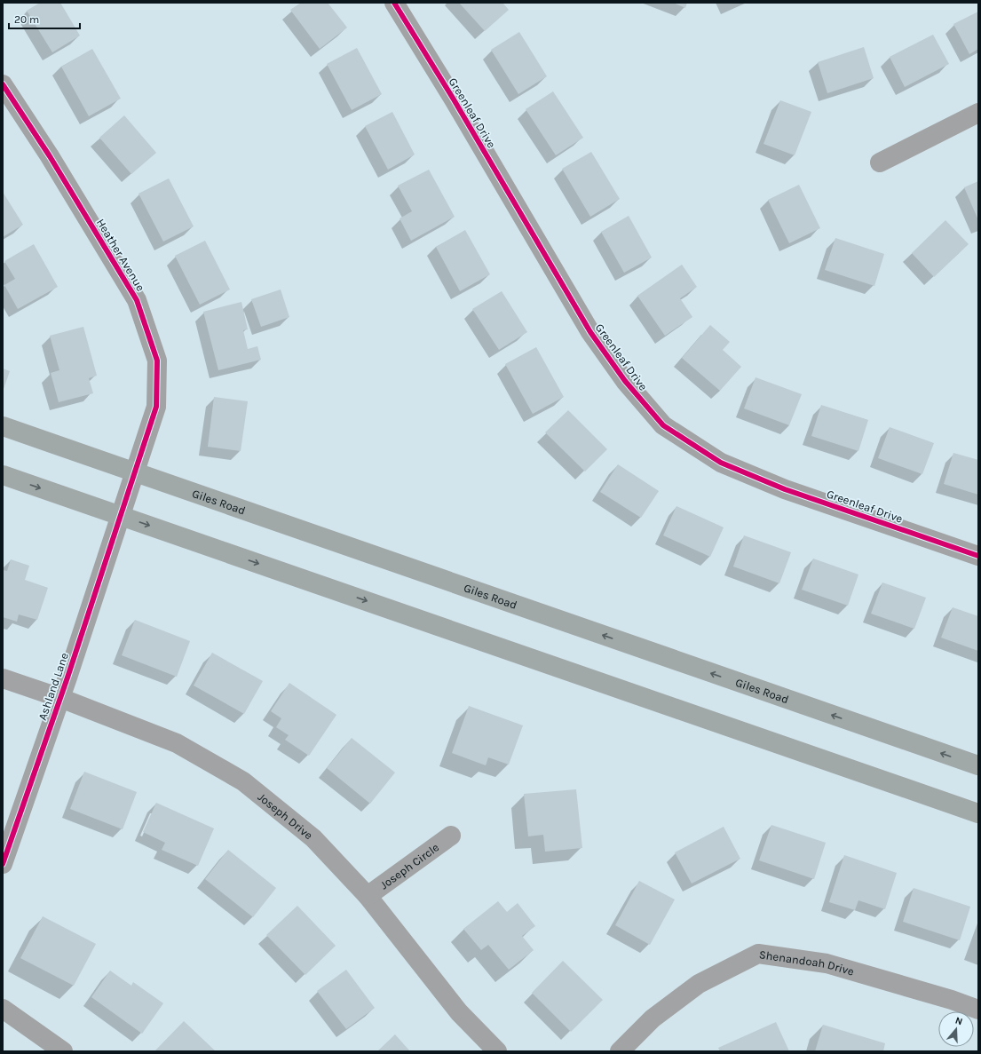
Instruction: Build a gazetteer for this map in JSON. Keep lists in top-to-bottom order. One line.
{"streets":{"main road":["Giles Road"],"street":["Greenleaf Drive","Heather Avenue","Ashland Lane","Joseph Drive","Joseph Circle","Shenandoah Drive"]},"crossings":[["Heather Avenue","Giles Road"],["Heather Avenue","Ashland Lane"],["Ashland Lane","Joseph Drive"],["Joseph Drive","Joseph Circle"]],"scale_bar":"20 m","north":"top"}
